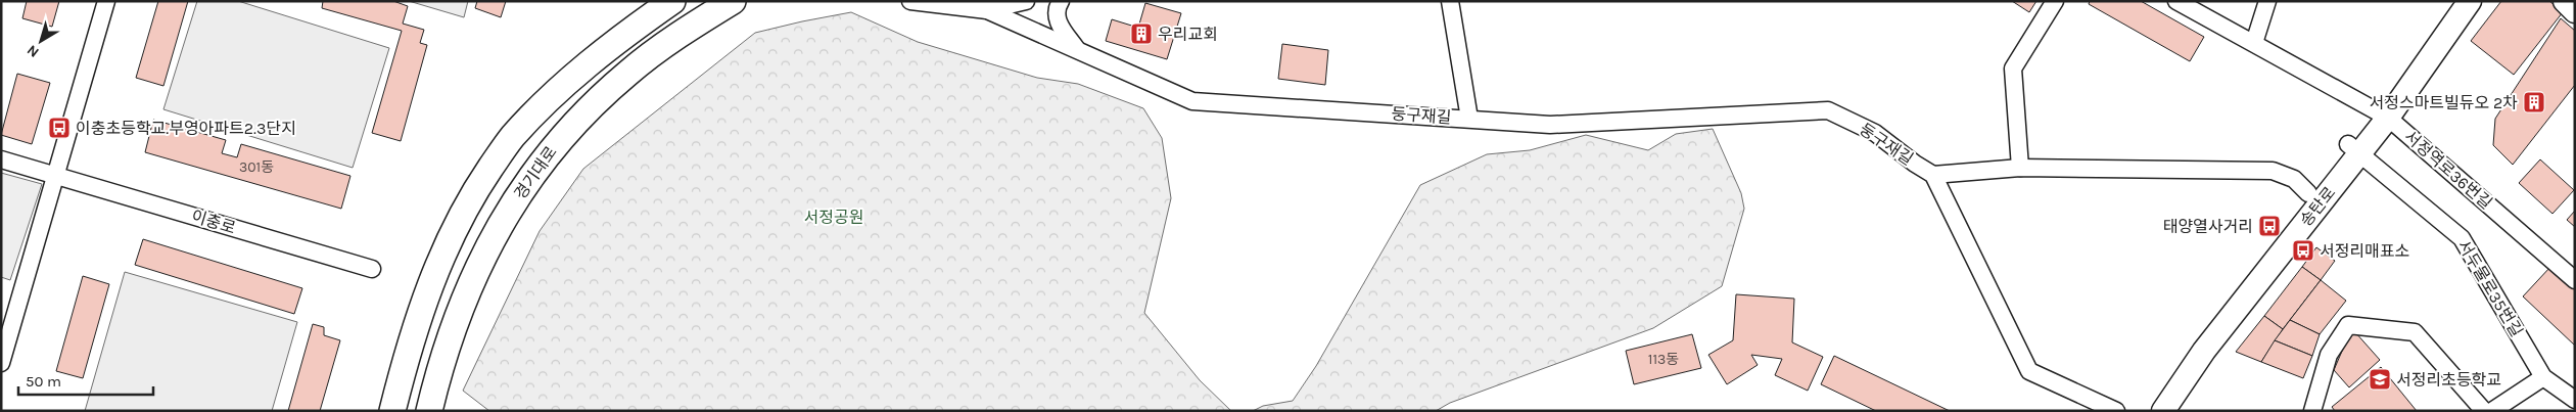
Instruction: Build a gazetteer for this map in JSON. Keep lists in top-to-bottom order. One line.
{"streets":{"main road":["경기대로","송탄로"],"street":["둥구재길","서정역로36번길","이충로","서두물로35번길"]},"crossings":[["서정역로36번길","송탄로"],["송탄로","서두물로35번길"]],"parks":["서정공원"],"places":{"building":["우리교회","서정스마트빌듀오 2차"],"bus stop":["이충초등학교.부영아파트2.3단지","태양열사거리","서정리매표소"],"school or university":["서정리초등학교"]},"house_numbers":["301동","113동"],"scale_bar":"50 m","north":"bottom left"}
